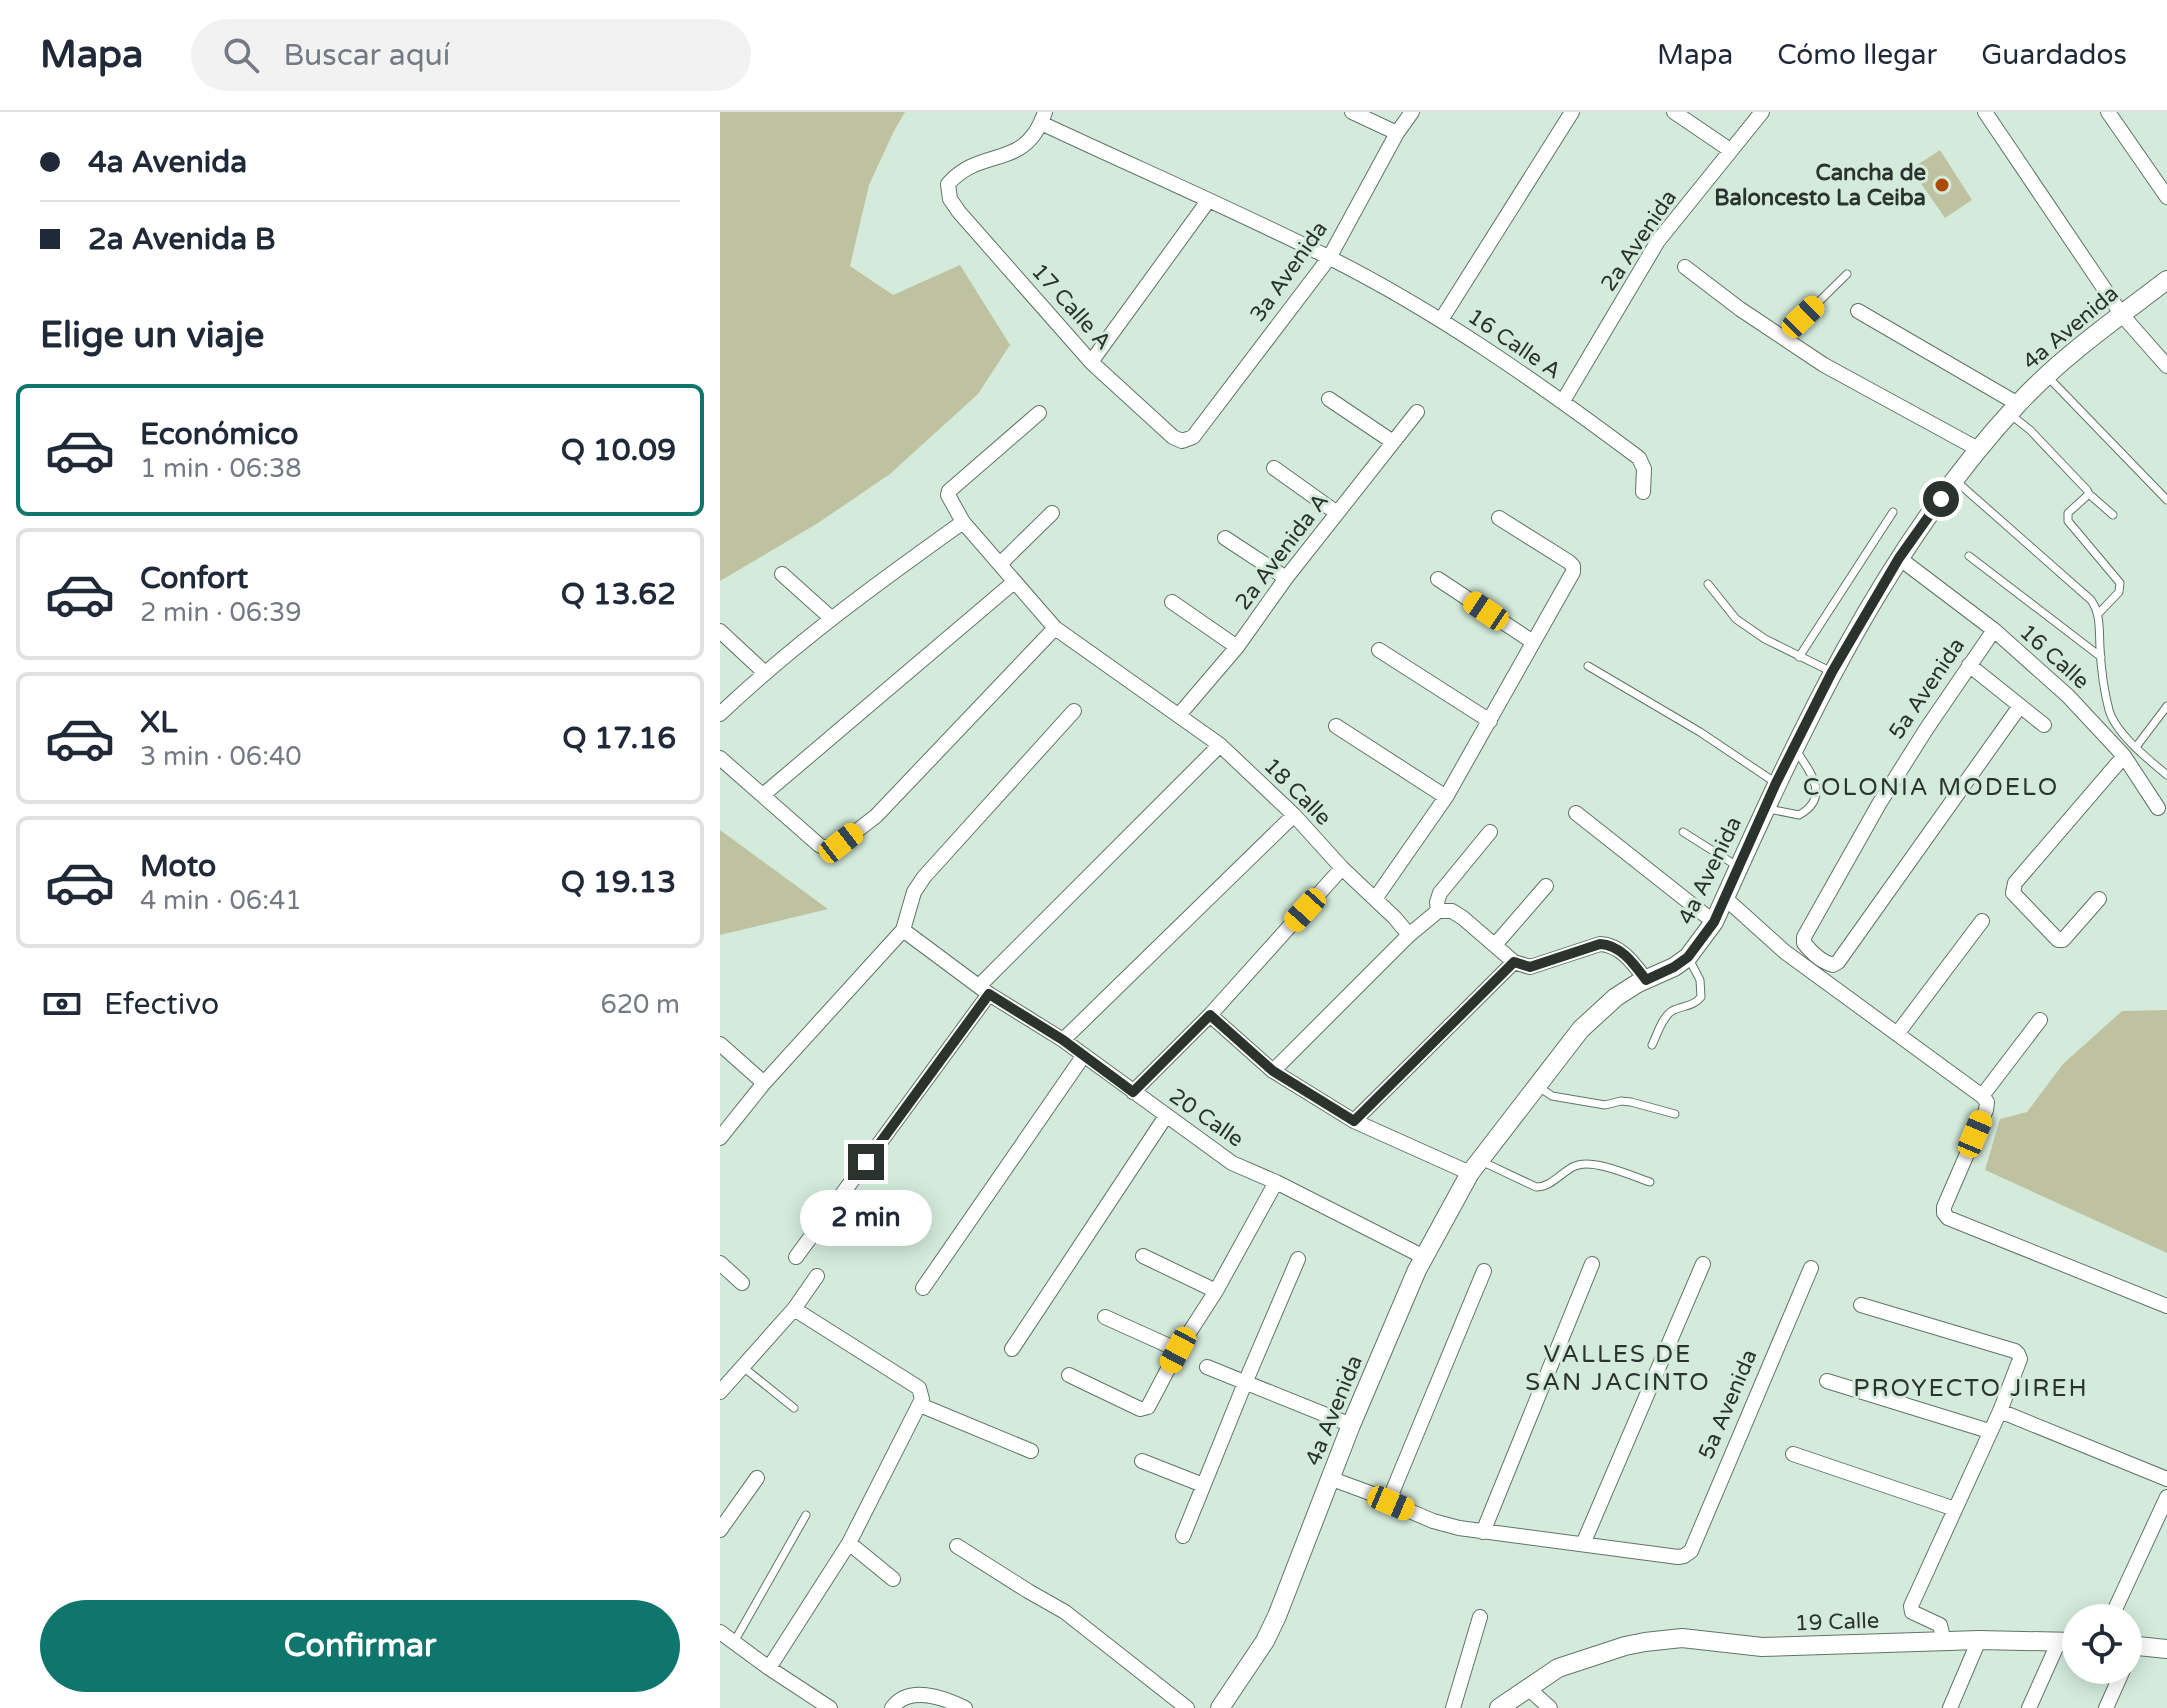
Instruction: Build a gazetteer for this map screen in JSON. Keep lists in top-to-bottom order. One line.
{"streets":{"street":["2a Avenida","3a Avenida","17 Calle A","4a Avenida","16 Calle A","2a Avenida A","16 Calle","5a Avenida","18 Calle","20 Calle","19 Calle"]},"crossings":[["2a Avenida","16 Calle A"],["3a Avenida","17 Calle A"],["3a Avenida","16 Calle A"],["17 Calle A","16 Calle A"],["4a Avenida","16 Calle"],["4a Avenida","20 Calle"],["2a Avenida A","18 Calle"],["16 Calle","5a Avenida"]],"districts":["COLONIA MODELO","VALLES DE SAN JACINTO","PROYECTO JIREH"],"places":["Cancha de Baloncesto La Ceiba"],"page":{"header":"Mapa","search":"Buscar aquí","nav":["Mapa","Cómo llegar","Guardados"],"banner":["4a Avenida","2a Avenida B"],"heading":"Elige un viaje","list":[{"name":"Económico","note":"1 min · 06:38","value":"Q 10.09"},{"name":"Confort","note":"2 min · 06:39","value":"Q 13.62"},{"name":"XL","note":"3 min · 06:40","value":"Q 17.16"},{"name":"Moto","note":"4 min · 06:41","value":"Q 19.13"}],"pay":["Efectivo","620 m"],"bubble":"2 min","buttons":"Confirmar"}}
